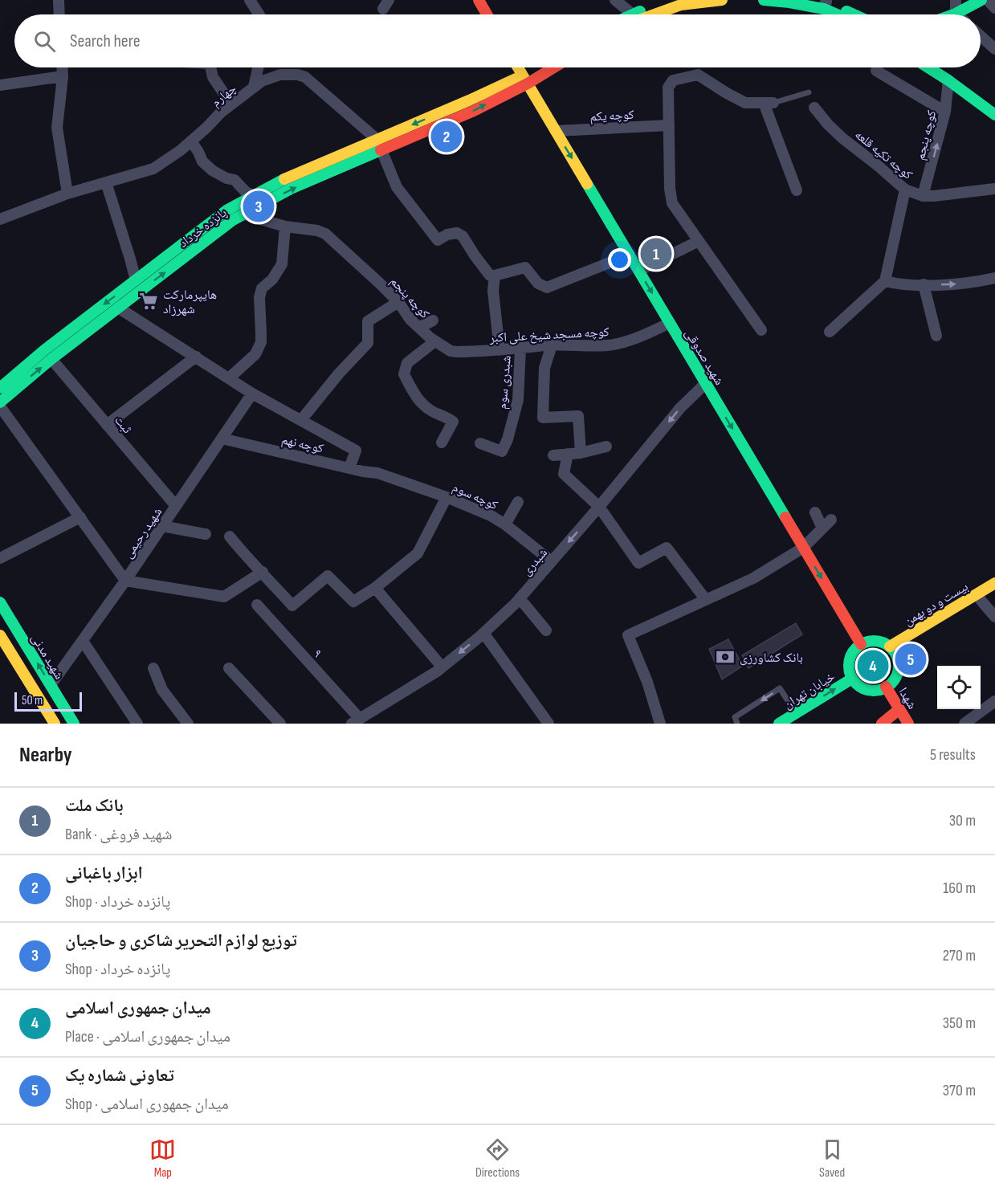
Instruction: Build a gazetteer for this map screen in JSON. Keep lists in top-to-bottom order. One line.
{"streets":{"main road":["پانزده خرداد","شهید صدوقی","بیست و دو بهمن","شهید مدنی","خیابان تهران","شهدا"],"street":["چهارم","کوچه یکم","کوچه پنجم","کوچه تکیه قلعه","کوچه مسجد شیخ علی اکبر","شبدری سوم","ثبت","کوچه نهم","کوچه سوم","شهید رحیمی","شبدری","۹"]},"crossings":[["چهارم","پانزده خرداد"],["کوچه یکم","شهید صدوقی"],["کوچه پنجم","کوچه تکیه قلعه"],["کوچه پنجم","پانزده خرداد"],["کوچه پنجم","کوچه مسجد شیخ علی اکبر"],["پانزده خرداد","شهید صدوقی"],["پانزده خرداد","ثبت"],["کوچه مسجد شیخ علی اکبر","شهید صدوقی"],["کوچه مسجد شیخ علی اکبر","شبدری سوم"],["شهید صدوقی","شبدری"],["شهید صدوقی","بیست و دو بهمن"],["شهید صدوقی","خیابان تهران"],["شهید صدوقی","شهدا"],["ثبت","شهید رحیمی"],["کوچه نهم","کوچه سوم"],["کوچه نهم","شهید رحیمی"],["کوچه سوم","شبدری"],["شهید رحیمی","شهید مدنی"],["شبدری","۹"],["بیست و دو بهمن","خیابان تهران"],["بیست و دو بهمن","شهدا"],["خیابان تهران","شهدا"]],"one_way":["شهید صدوقی","شبدری","خیابان تهران"],"places":{"supermarket":["هایپرمارکت شهرزاد"],"bank":["بانک کشاورزی"]},"scale_bar":"50 m","page":{"search":"Search here","pins":["2","3","1","5","4"],"scale":"50 m","heading":["Nearby","5 results"],"list":[{"mark":"1","name":"بانک ملت","note":"Bank · شهید فروغی","value":"30 m"},{"mark":"2","name":"ابزار باغبانی","note":"Shop · پانزده خرداد","value":"160 m"},{"mark":"3","name":"توزیع لوازم التحریر شاکری و حاجیان","note":"Shop · پانزده خرداد","value":"270 m"},{"mark":"4","name":"میدان جمهوری اسلامی","note":"Place · میدان جمهوری اسلامی","value":"350 m"},{"mark":"5","name":"تعاونی شماره یک","note":"Shop · میدان جمهوری اسلامی","value":"370 m"}],"nav":["Map","Directions","Saved"]}}
